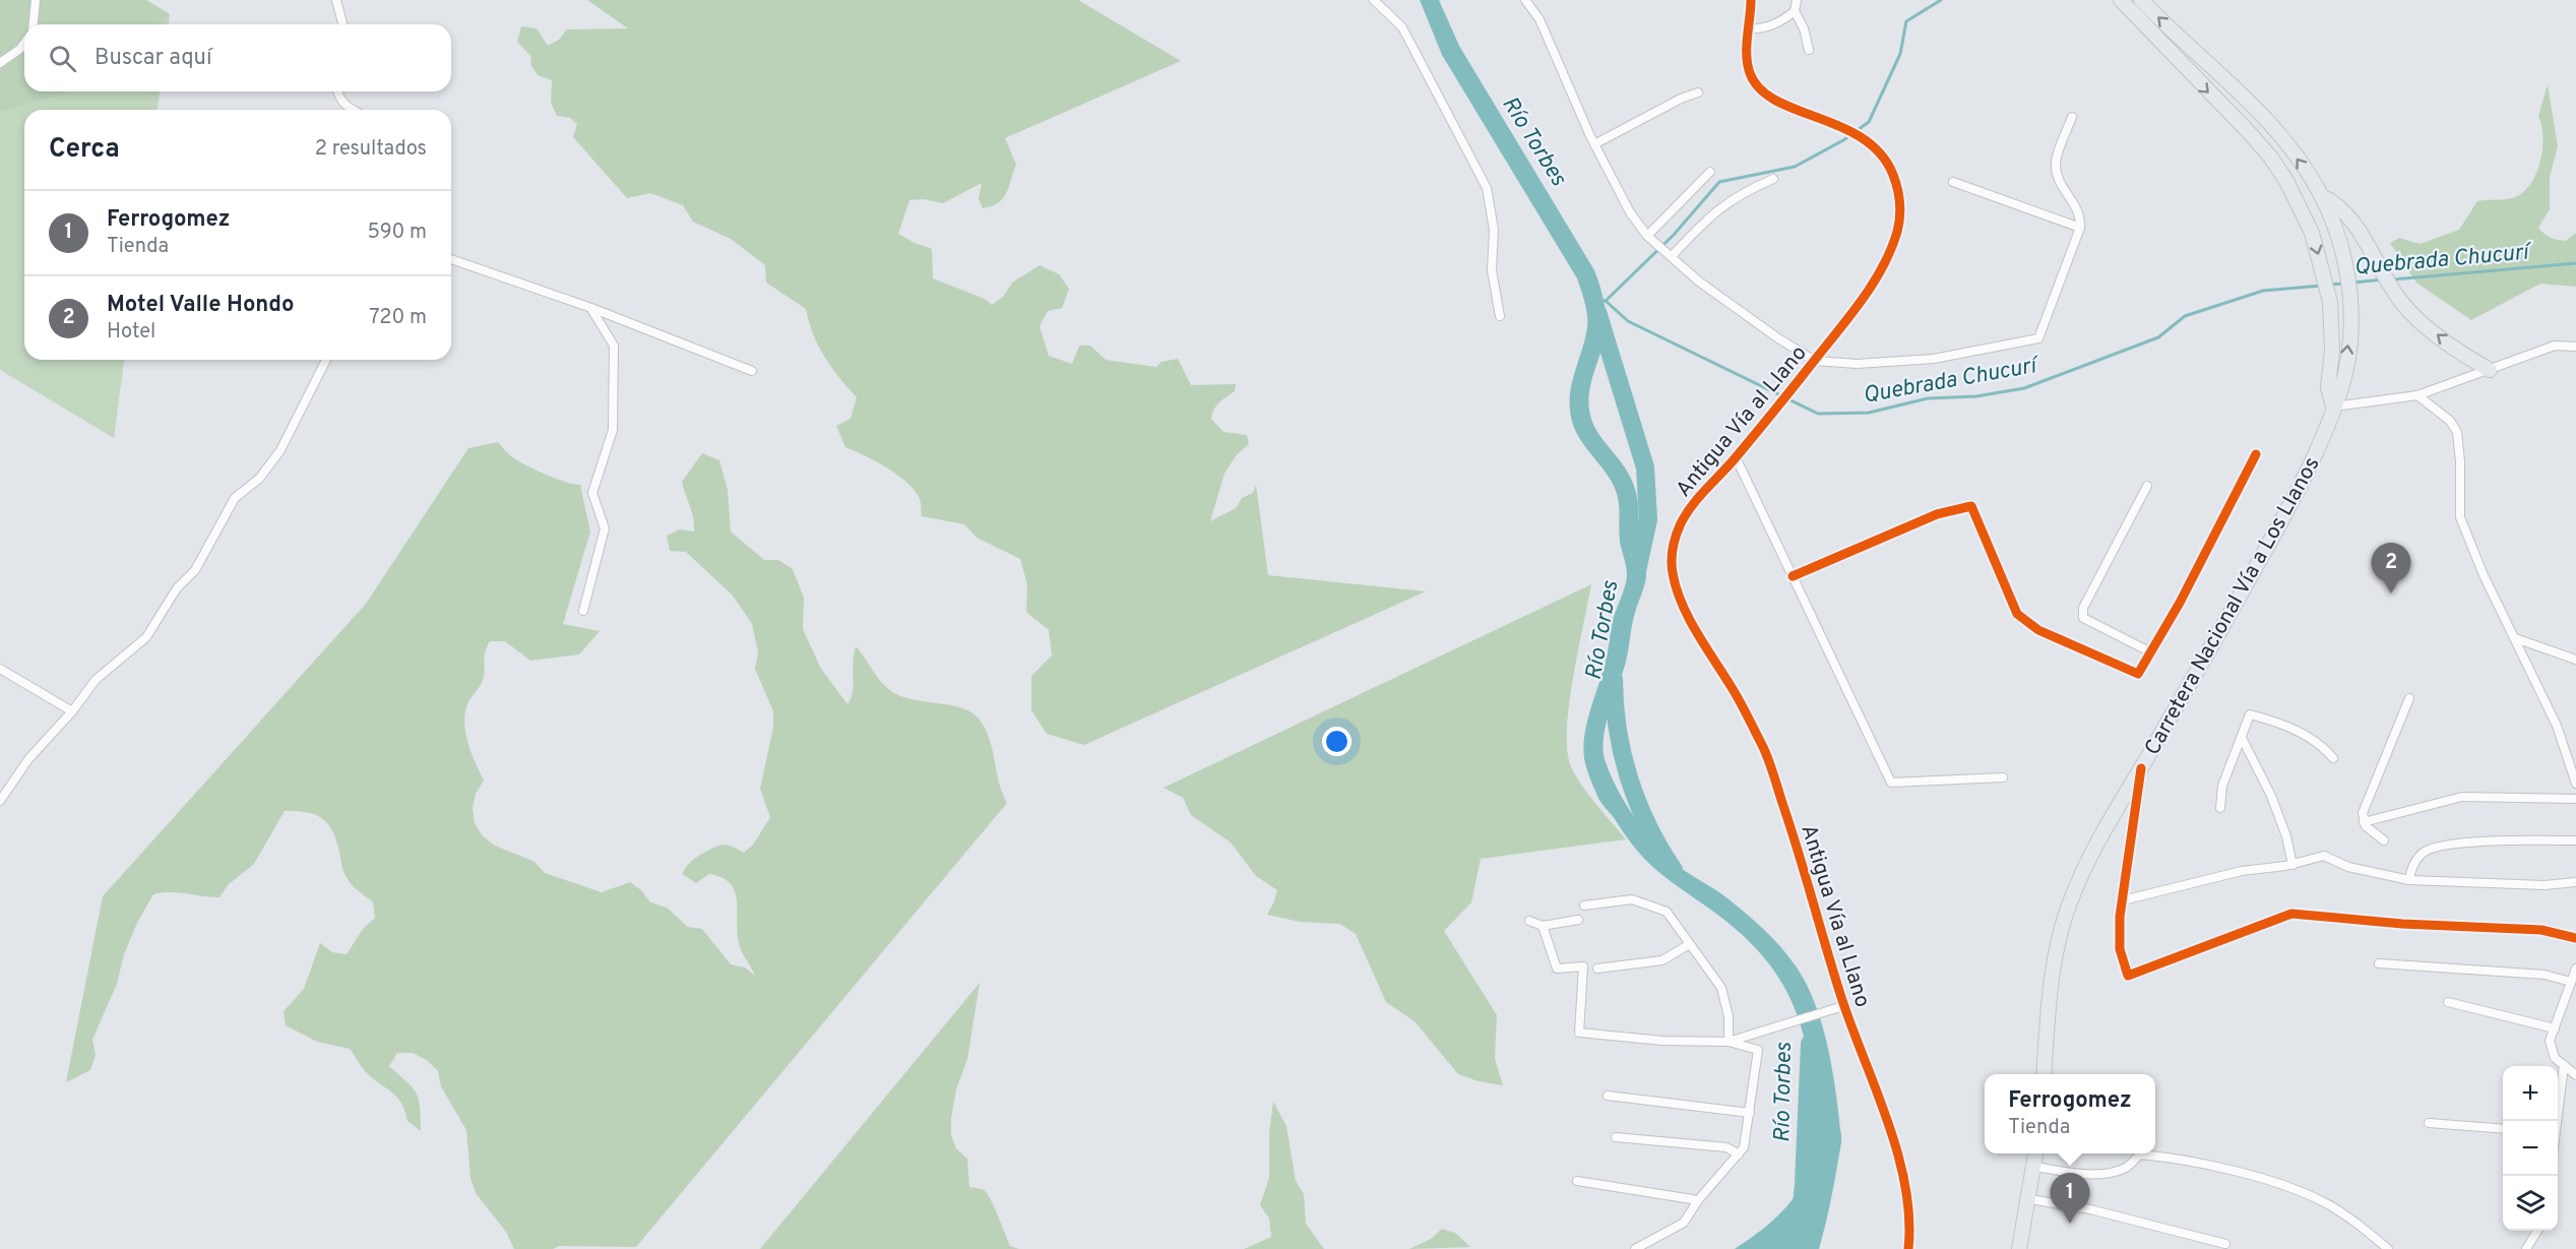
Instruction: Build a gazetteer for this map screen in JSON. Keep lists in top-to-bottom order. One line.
{"streets":{"highway":["Carretera Nacional Vía a Los Llanos"],"street":["Antigua Vía al Llano"]},"water":["Río Torbes","Quebrada Chucurí"],"page":{"search":"Buscar aquí","heading":["Cerca","2 resultados"],"list":[{"mark":"1","name":"Ferrogomez","note":"Tienda","value":"590 m"},{"mark":"2","name":"Motel Valle Hondo","note":"Hotel","value":"720 m"}],"pins":["2","1"],"map_buttons":["+","−"],"popup":["Ferrogomez","Tienda"]}}
